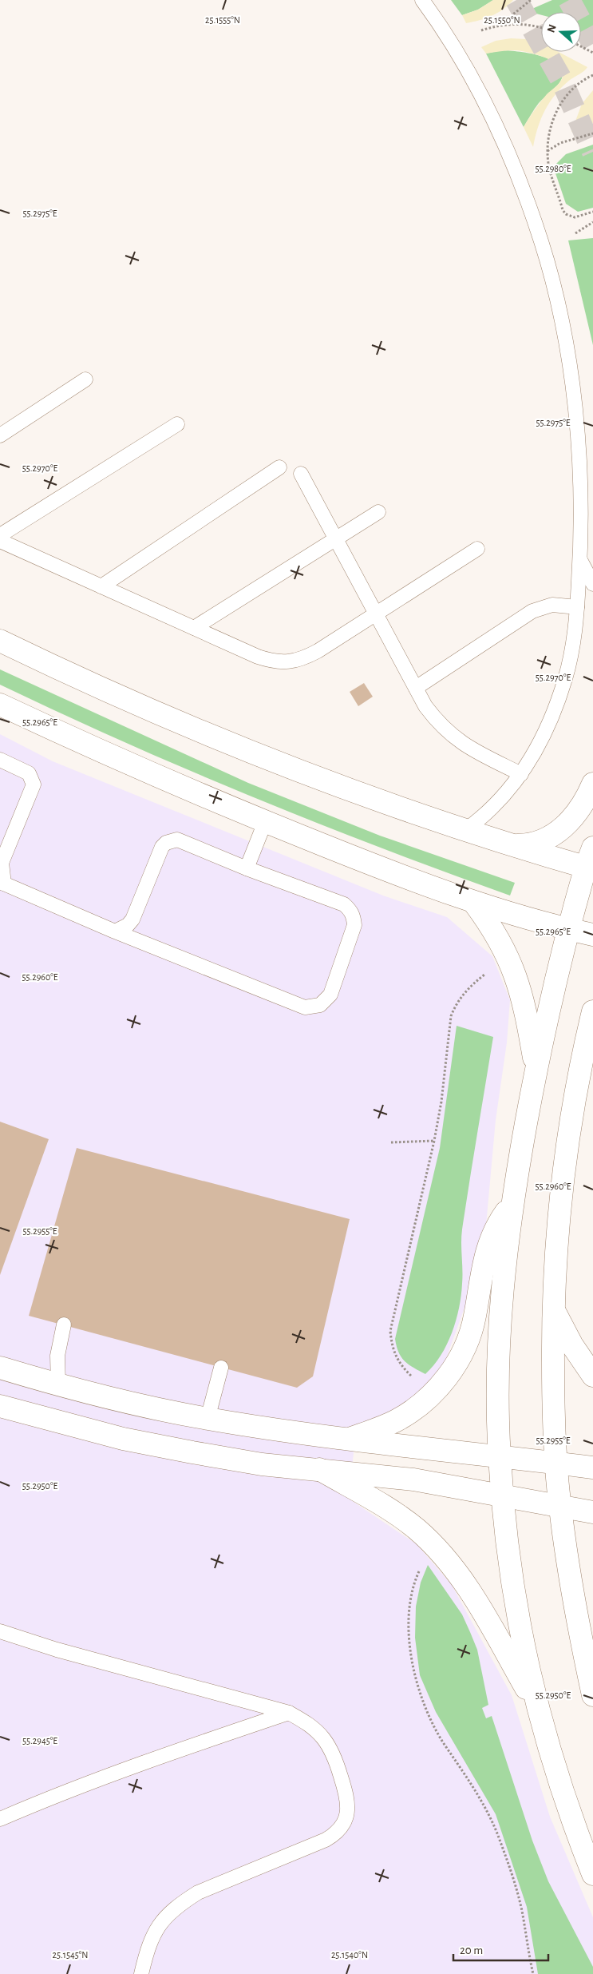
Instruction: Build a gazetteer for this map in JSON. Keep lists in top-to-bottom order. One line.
{"scale_bar":"20 m","north":"left","coordinates":["25.1555°N","25.1550°N","55.2980°E","55.2975°E","55.2970°E","55.2965°E","55.2960°E","55.2955°E","55.2950°E","55.2945°E","25.1545°N","25.1540°N"]}
